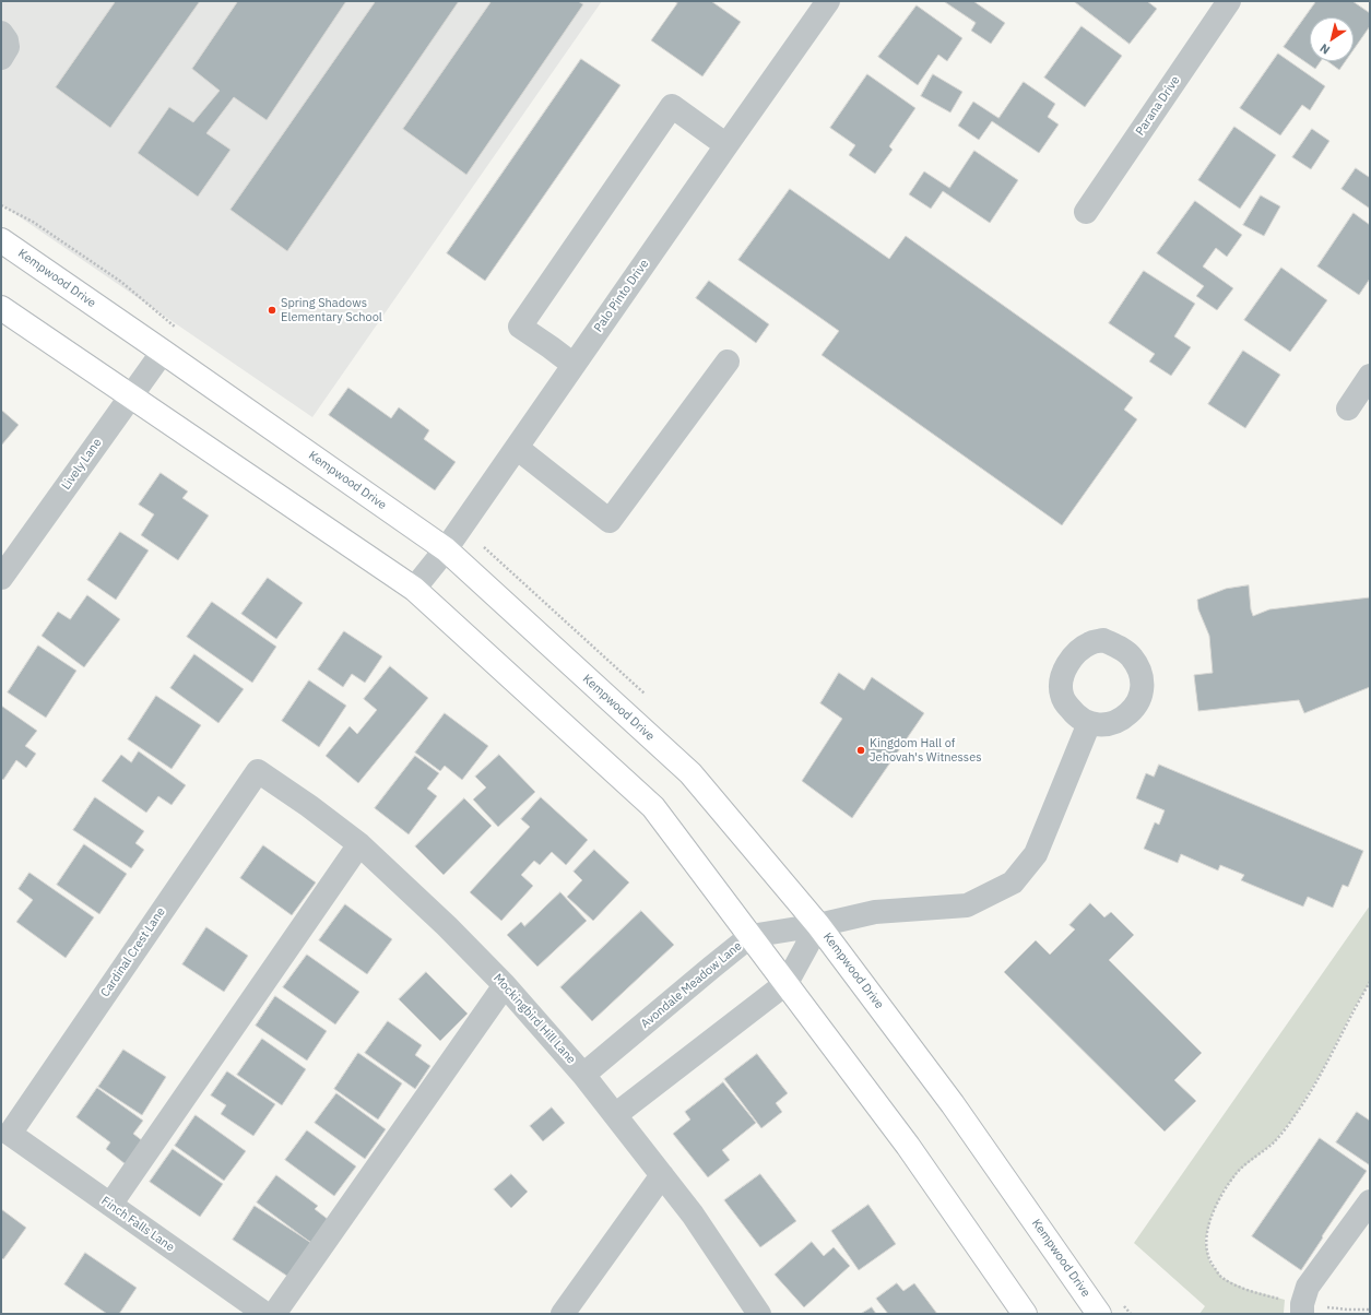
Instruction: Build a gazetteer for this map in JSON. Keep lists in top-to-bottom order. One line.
{"streets":{"main road":["Kempwood Drive"],"street":["Parana Drive","Palo Pinto Drive","Lively Lane","Cardinal Crest Lane","Avondale Meadow Lane","Mockingbird Hill Lane","Finch Falls Lane"]},"crossings":[["Kempwood Drive","Palo Pinto Drive"],["Kempwood Drive","Lively Lane"],["Kempwood Drive","Avondale Meadow Lane"],["Cardinal Crest Lane","Mockingbird Hill Lane"],["Cardinal Crest Lane","Finch Falls Lane"],["Avondale Meadow Lane","Mockingbird Hill Lane"]],"places":["Spring Shadows Elementary School","Kingdom Hall of Jehovah's Witnesses"],"north":"bottom left"}
